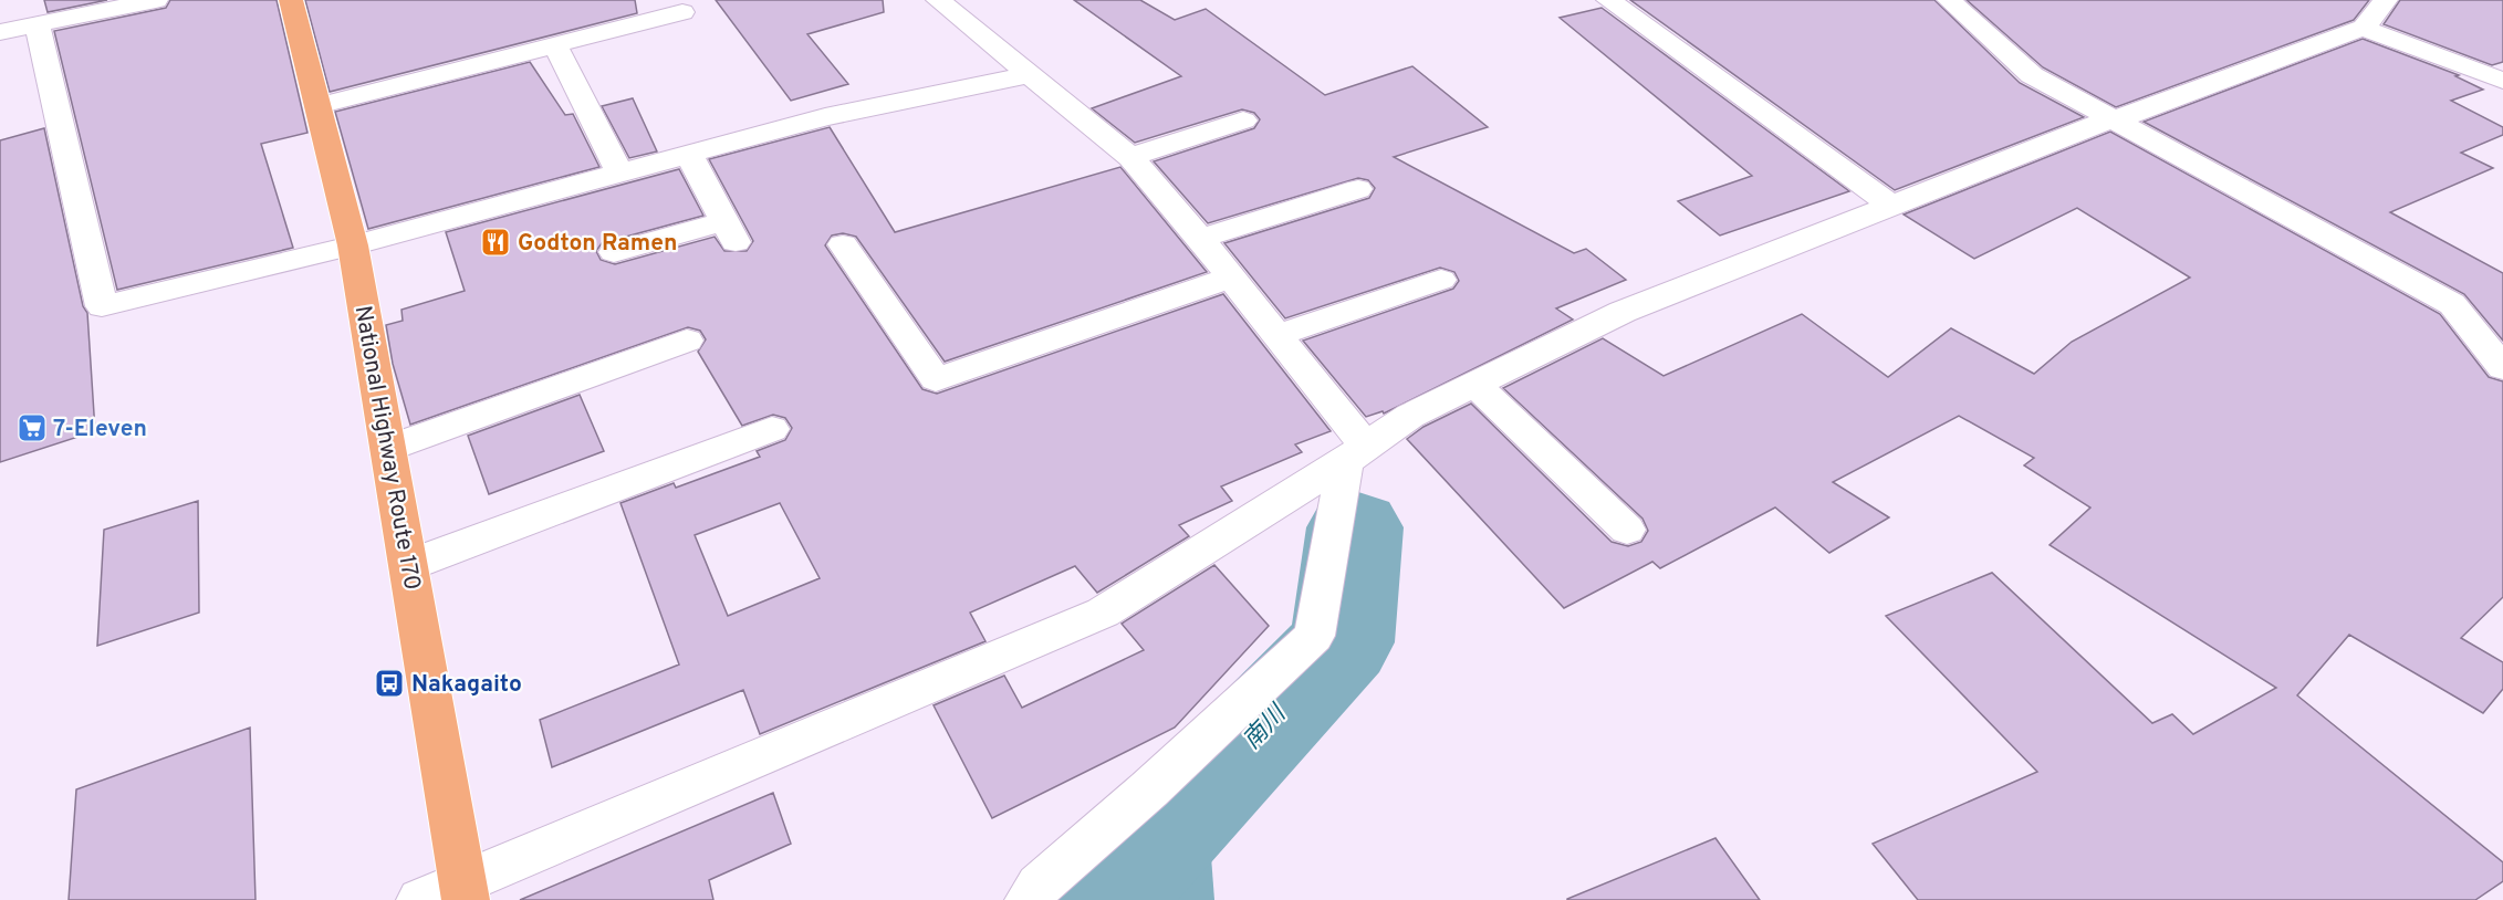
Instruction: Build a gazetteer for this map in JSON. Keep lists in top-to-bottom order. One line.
{"streets":{"highway":["National Highway Route 170"]},"water":["南川"],"places":{"restaurant":["Godton Ramen"],"supermarket":["7-Eleven"],"bus stop":["Nakagaito"]}}
